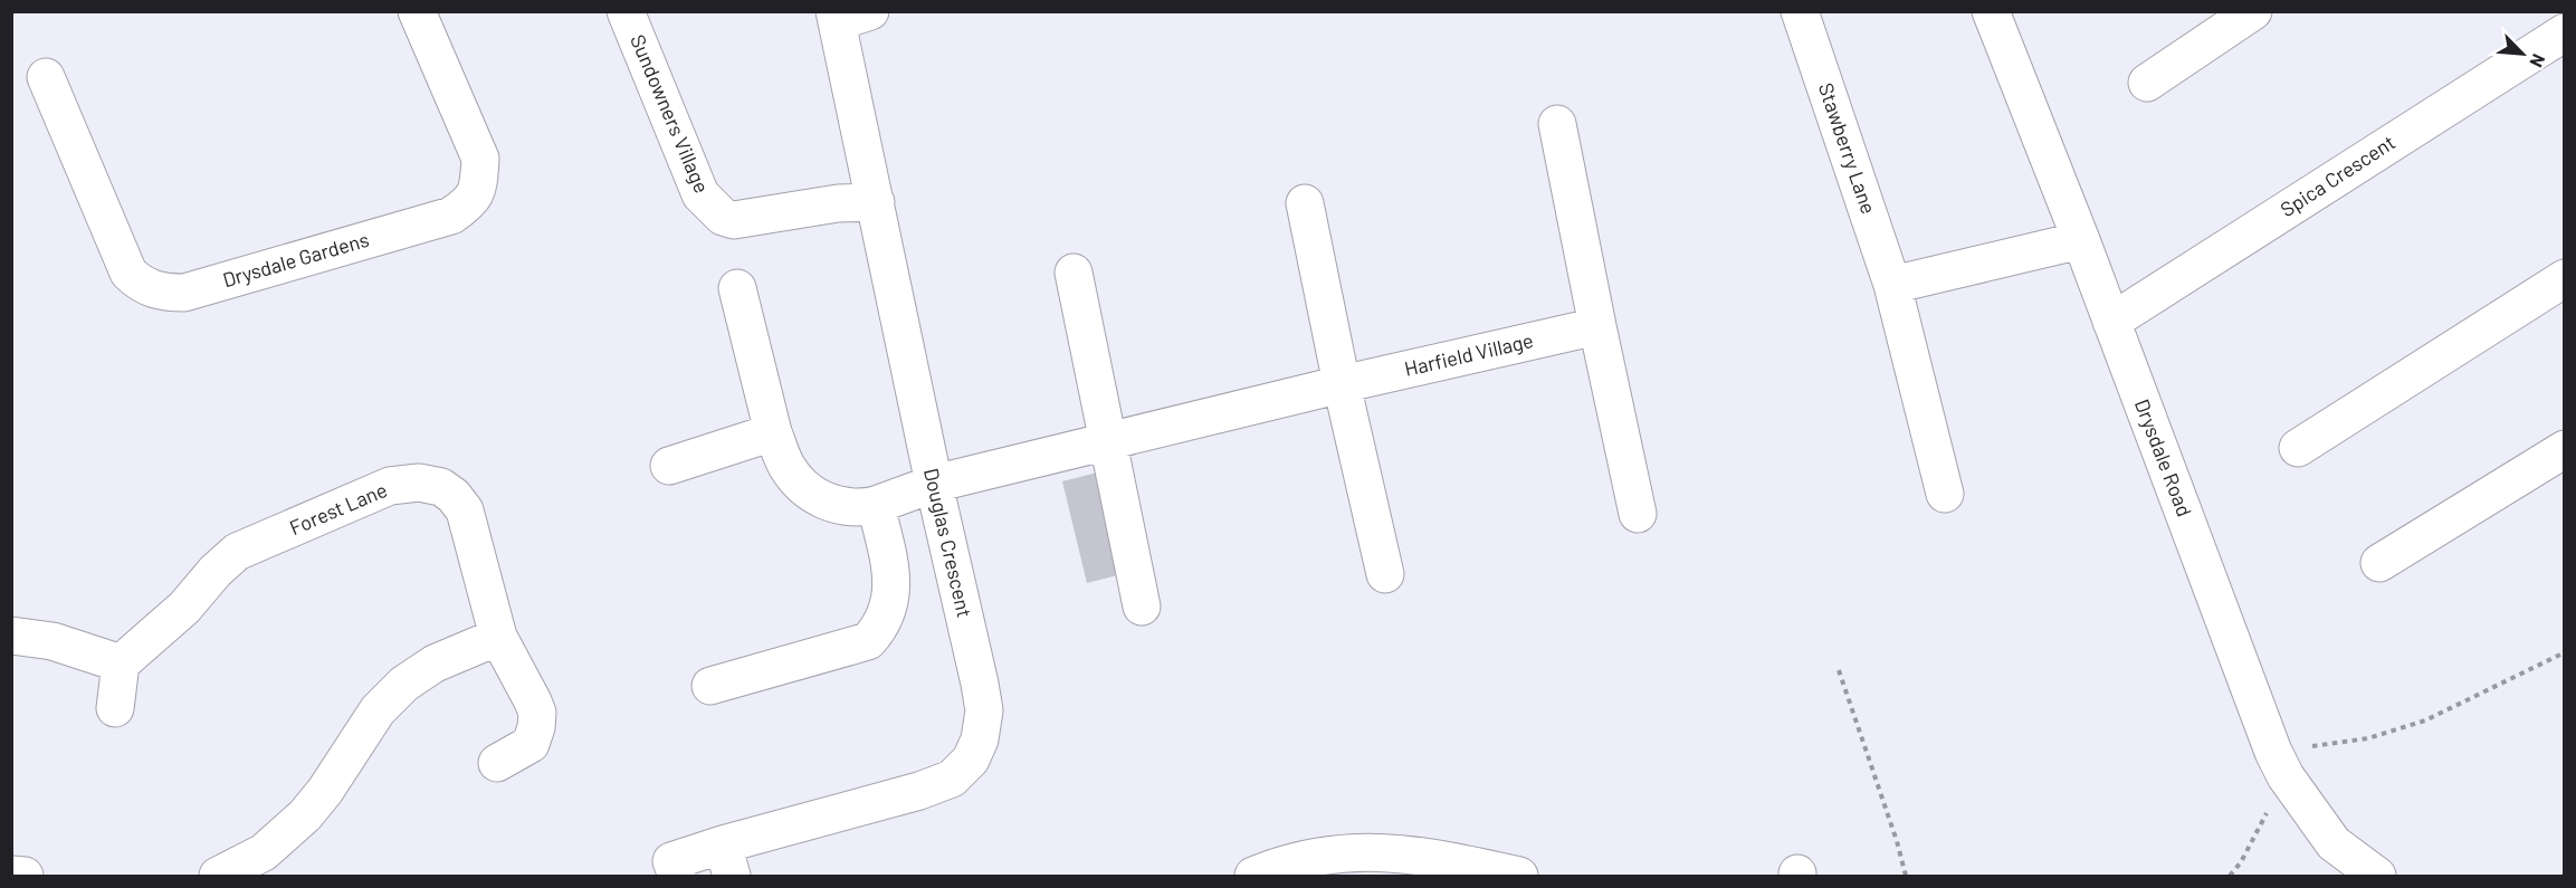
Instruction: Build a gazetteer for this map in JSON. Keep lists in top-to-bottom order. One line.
{"streets":{"street":["Sundowners Village","Stawberry Lane","Spica Crescent","Drysdale Gardens","Harfield Village","Drysdale Road","Forest Lane","Douglas Crescent"]},"crossings":[["Sundowners Village","Douglas Crescent"],["Spica Crescent","Drysdale Road"],["Harfield Village","Douglas Crescent"]],"north":"bottom right"}
